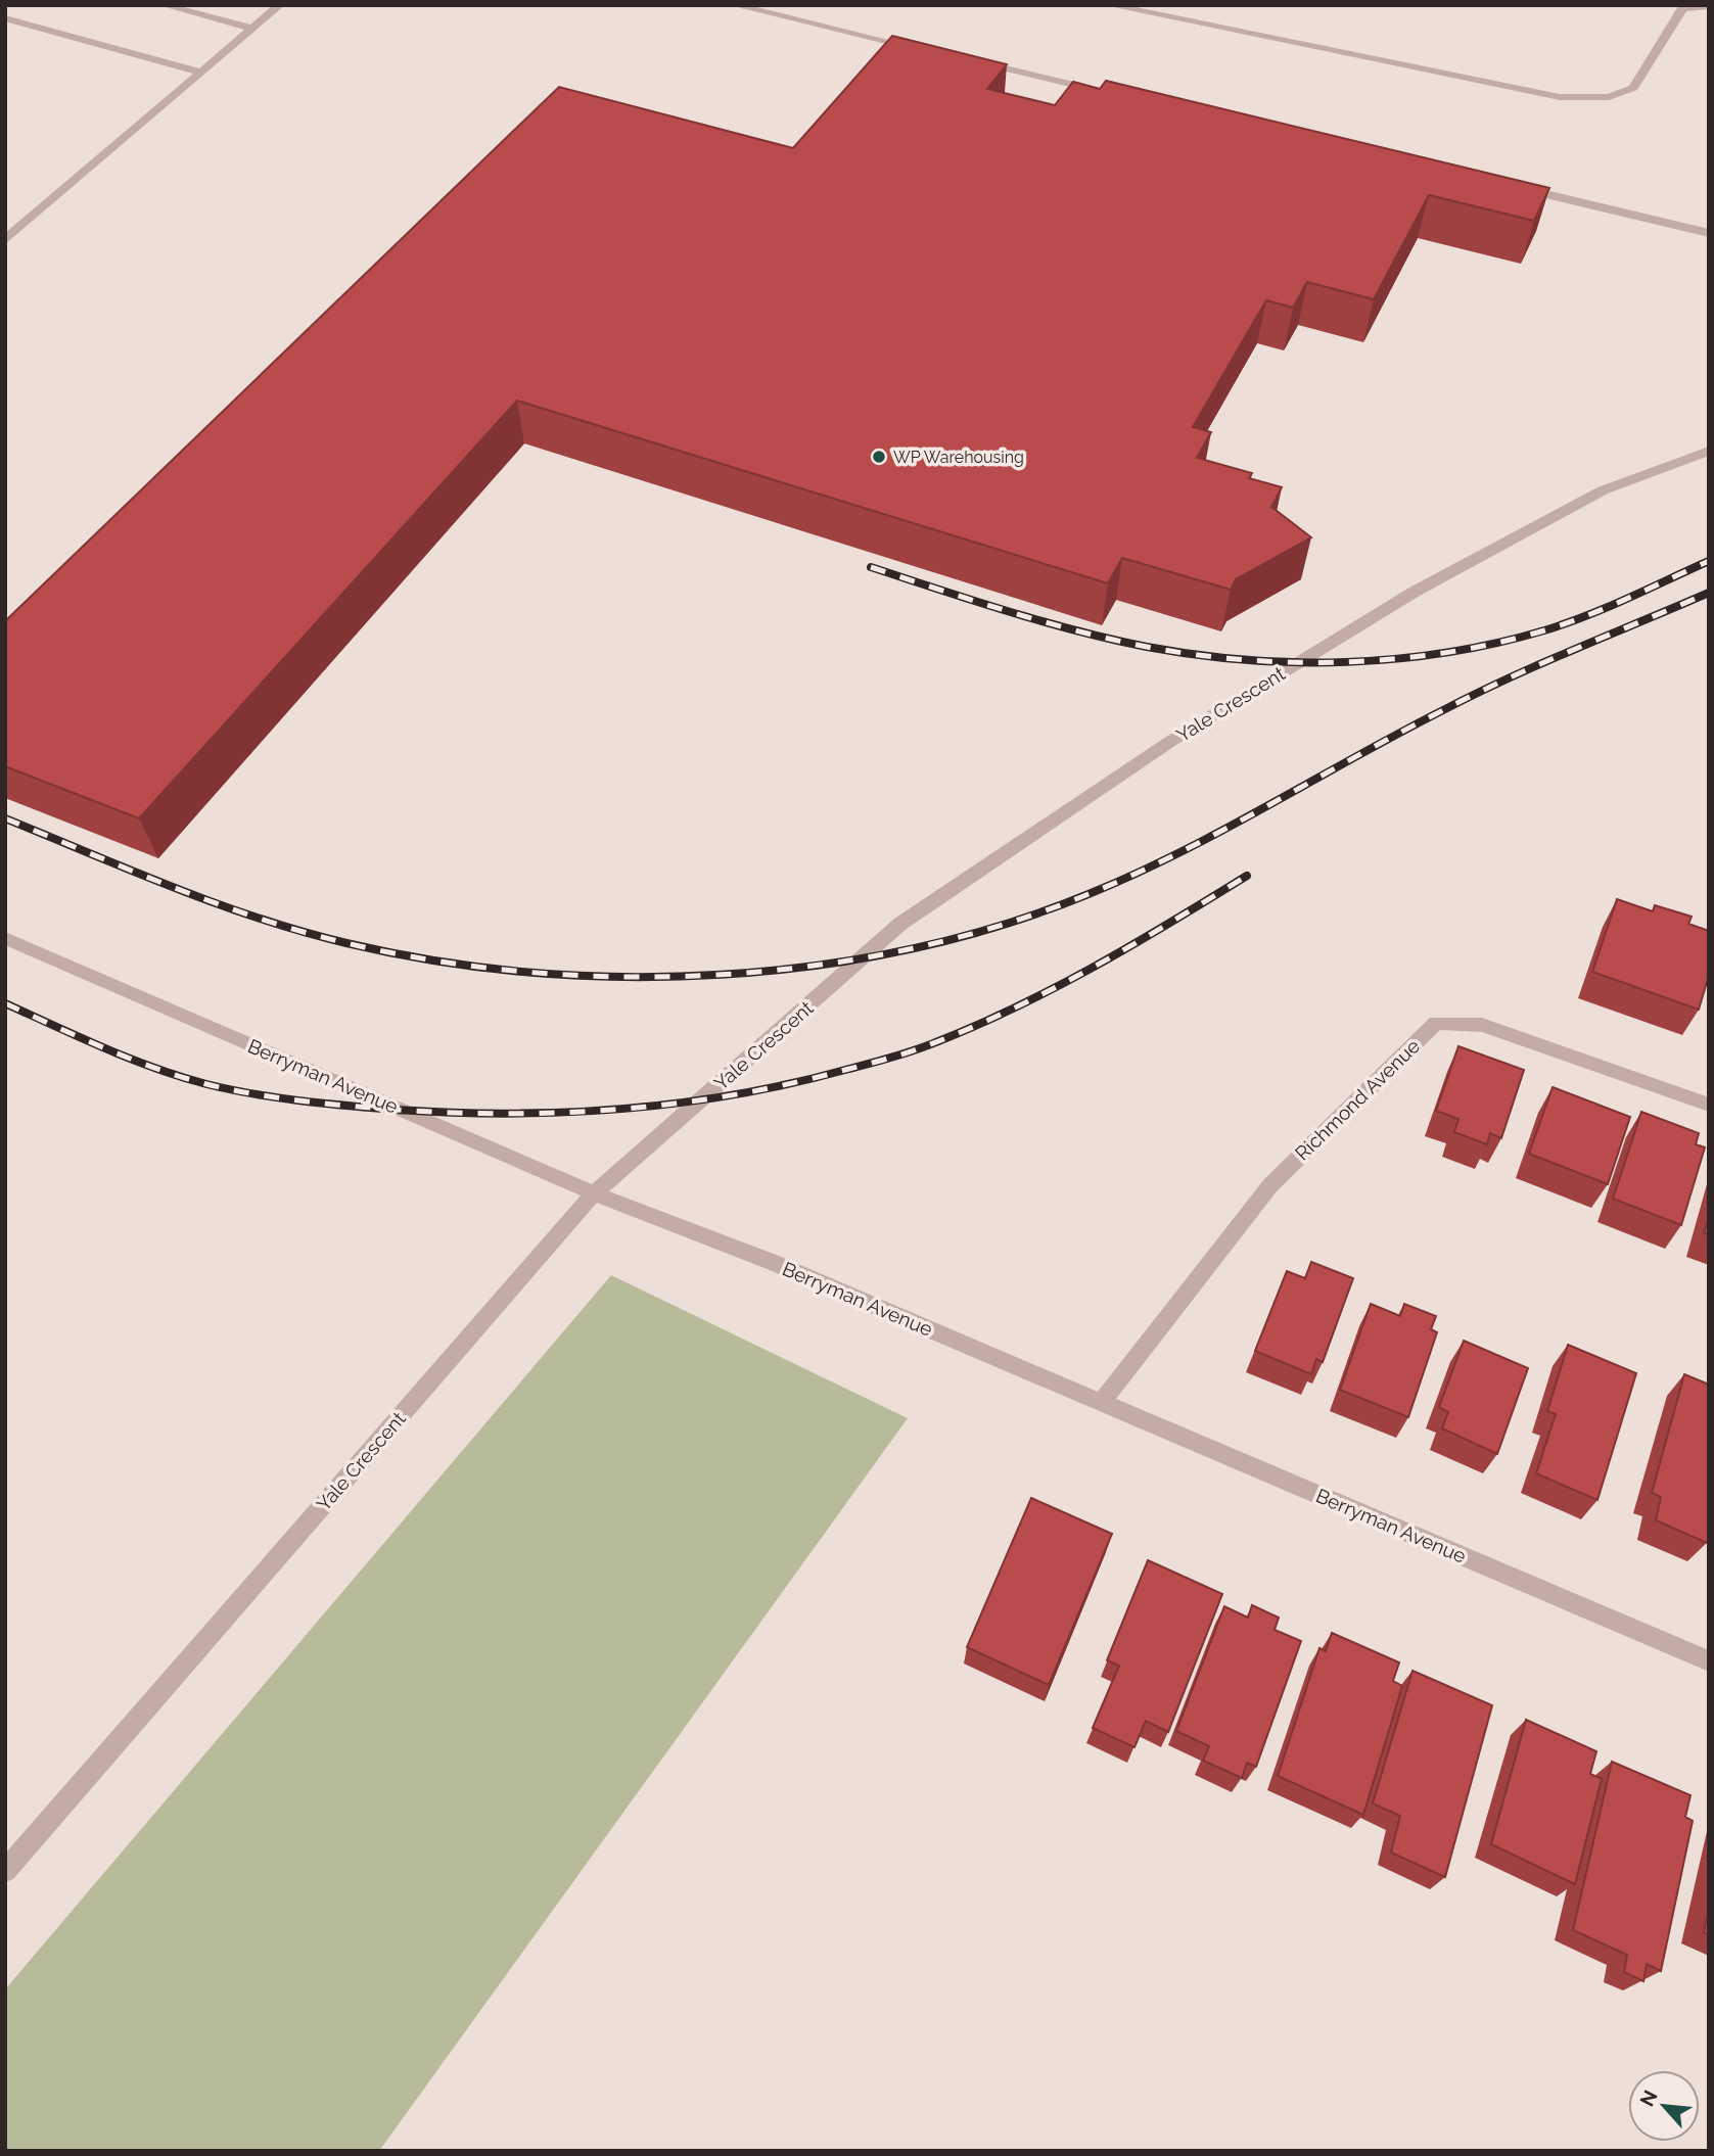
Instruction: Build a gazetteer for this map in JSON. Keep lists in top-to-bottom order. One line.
{"streets":{"street":["Yale Crescent","Berryman Avenue","Richmond Avenue"]},"crossings":[["Yale Crescent","Berryman Avenue"],["Berryman Avenue","Richmond Avenue"]],"places":["WP Warehousing"],"north":"top left"}
